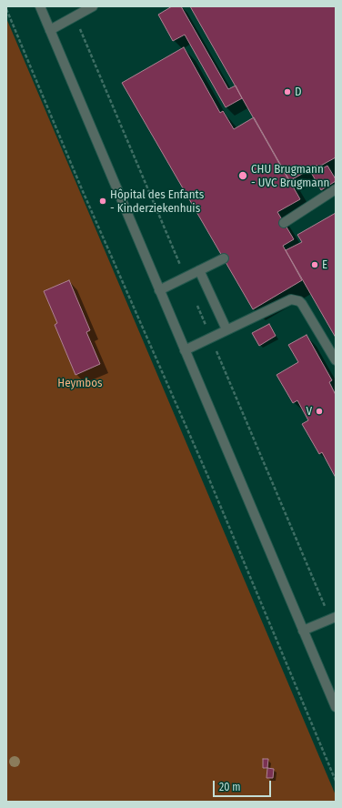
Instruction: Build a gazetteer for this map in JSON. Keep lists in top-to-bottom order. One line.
{"parks":["Heymbos"],"places":["D","CHU Brugmann - UVC Brugmann","Hôpital des Enfants - Kinderziekenhuis","E","V"],"scale_bar":"20 m"}
